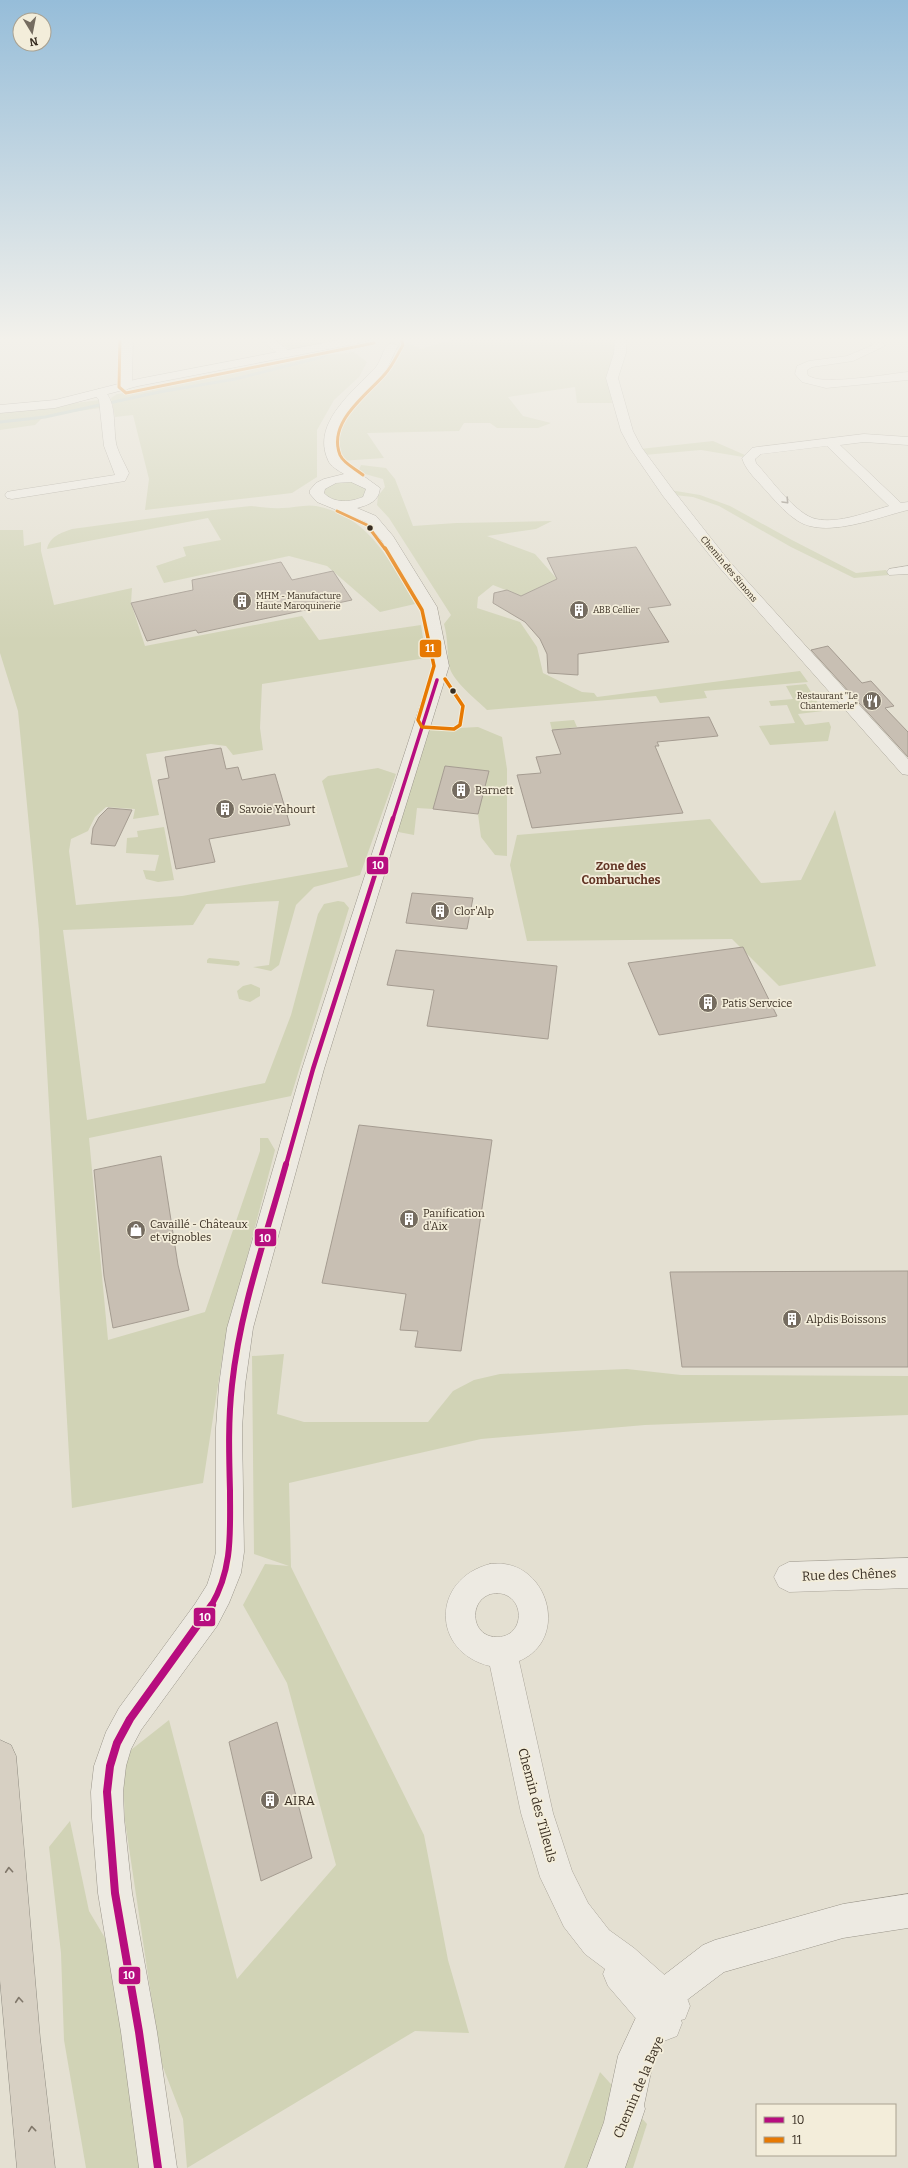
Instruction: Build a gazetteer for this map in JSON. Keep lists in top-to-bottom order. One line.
{"streets":{"street":["Chemin des Simons","Rue des Chênes","Chemin des Tilleuls","Chemin de la Baye"]},"crossings":[["Chemin des Tilleuls","Chemin de la Baye"]],"districts":["Zone des Combaruches"],"places":{"building":["MHM - Manufacture Haute Maroquinerie","ABB Cellier","Barnett","Savoie Yahourt","Clor'Alp","Patis Servcice","Panification d'Aix","Alpdis Boissons","AIRA"],"restaurant":["Restaurant \"Le Chantemerle\""],"shop":["Cavaillé - Châteaux et vignobles"]},"lines":["transit line 11","transit line 10"],"legend":["10","11"],"north":"bottom"}
